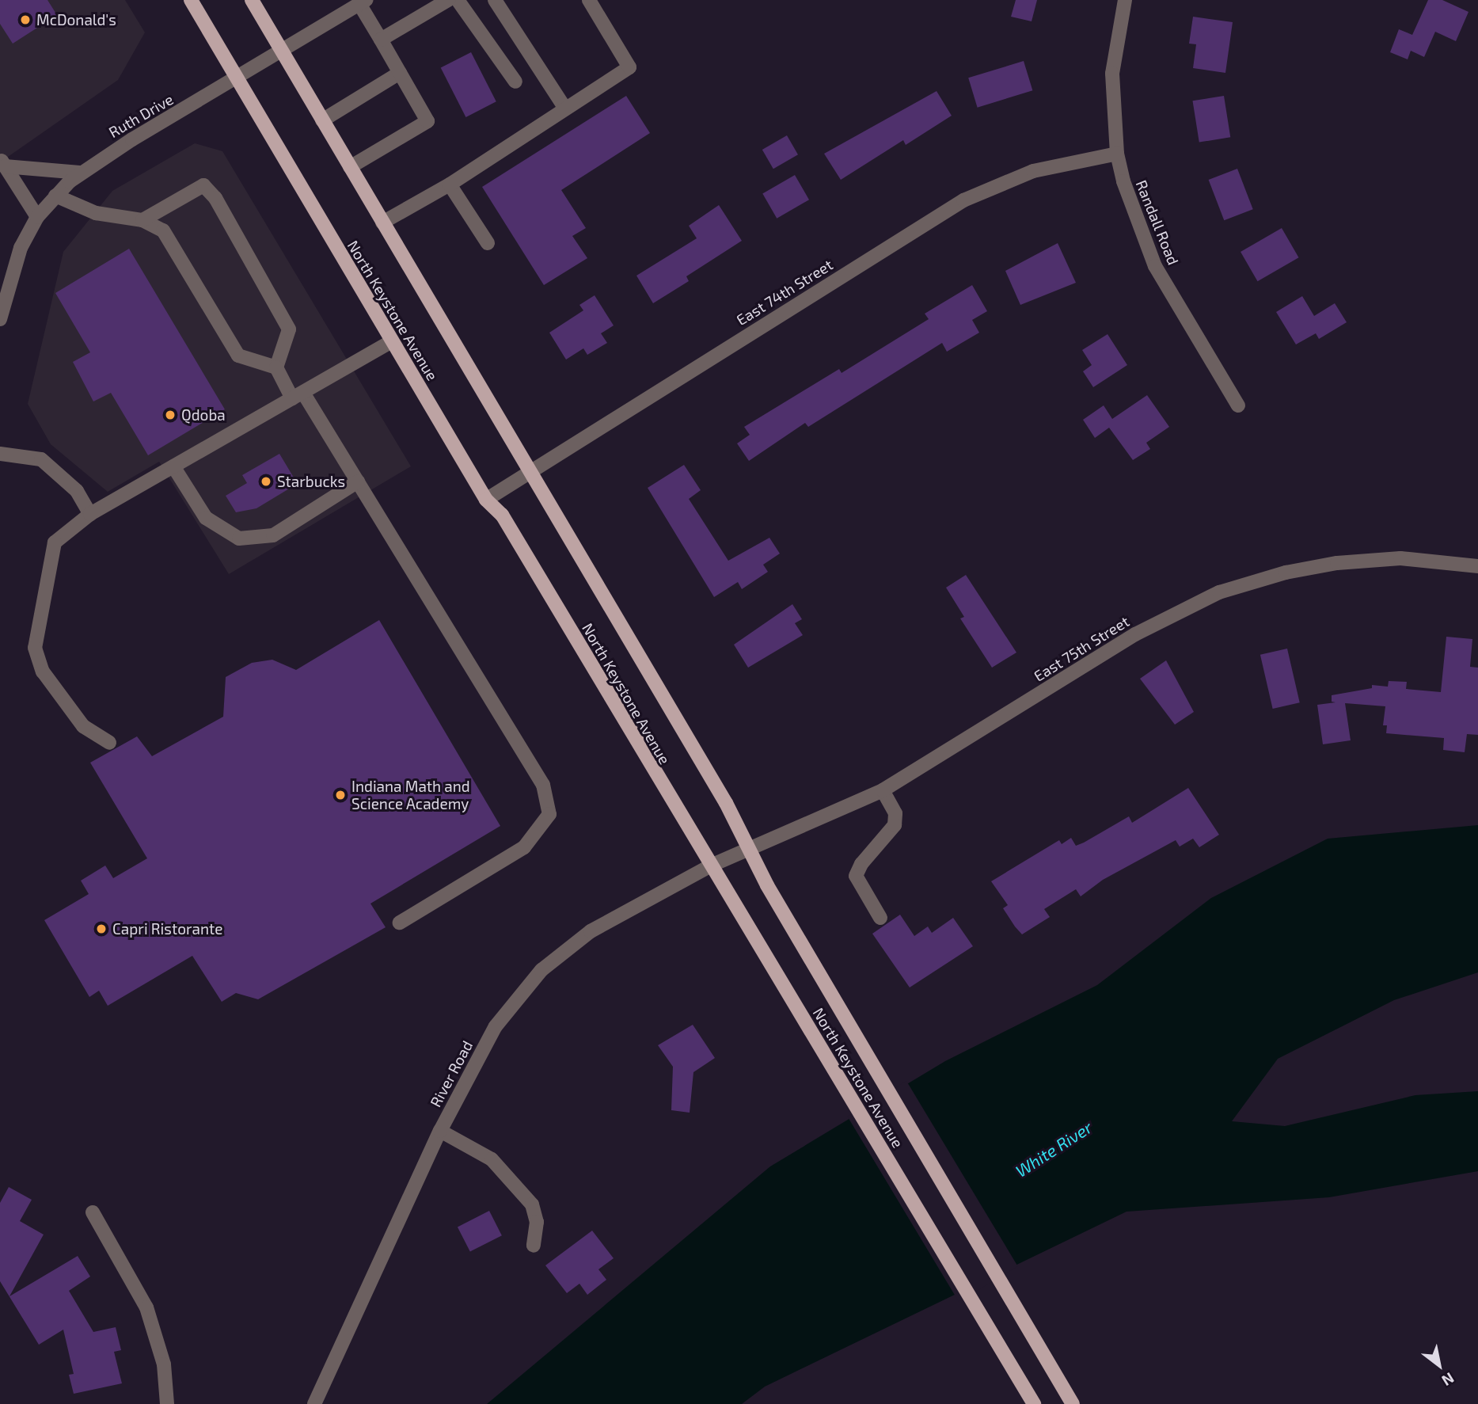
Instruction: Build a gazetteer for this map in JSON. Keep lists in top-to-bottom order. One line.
{"streets":{"main road":["North Keystone Avenue"],"street":["Ruth Drive","Randall Road","East 74th Street","East 75th Street","River Road"]},"crossings":[["Ruth Drive","North Keystone Avenue"],["Randall Road","East 74th Street"],["East 74th Street","North Keystone Avenue"],["North Keystone Avenue","East 75th Street"],["North Keystone Avenue","River Road"],["East 75th Street","River Road"]],"water":["White River"],"places":["McDonald's","Qdoba","Starbucks","Indiana Math and Science Academy","Capri Ristorante"],"north":"bottom right"}
